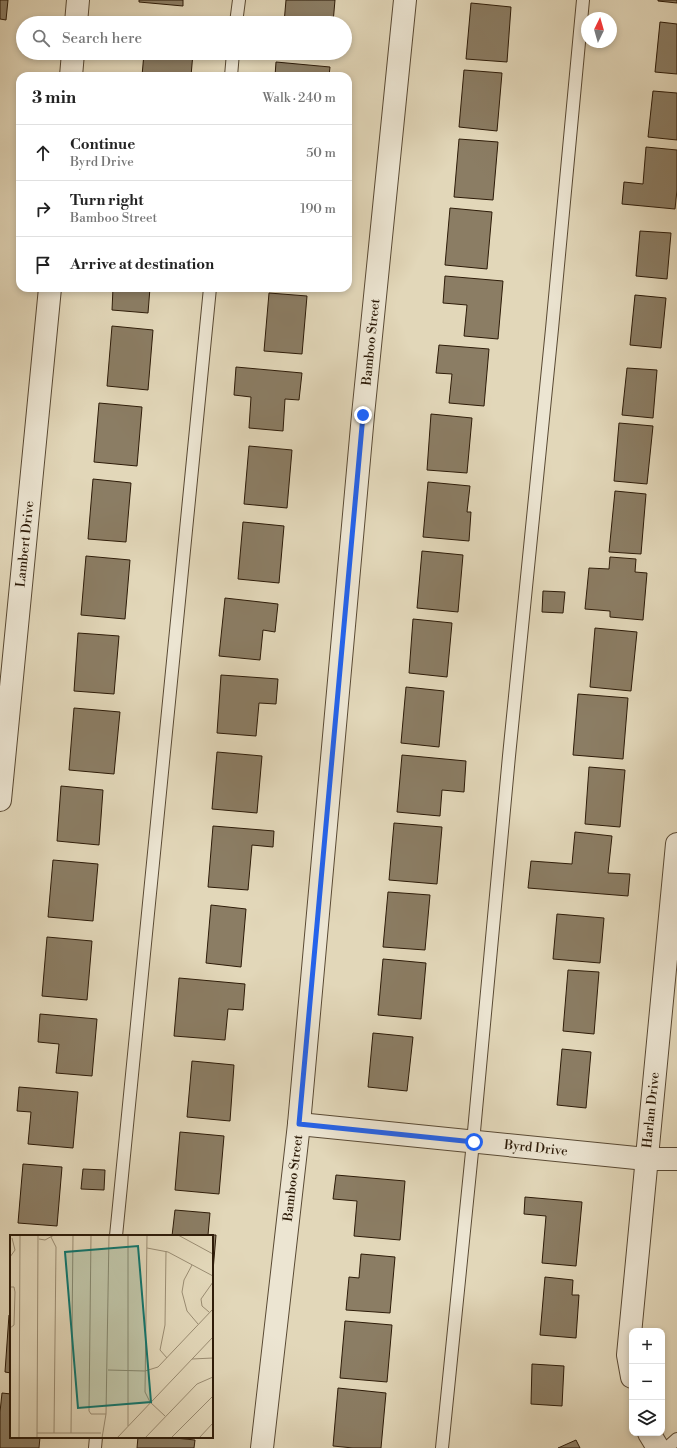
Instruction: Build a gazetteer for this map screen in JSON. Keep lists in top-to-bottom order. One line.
{"streets":{"street":["Bamboo Street","Lambert Drive","Harlan Drive","Byrd Drive"]},"crossings":[["Bamboo Street","Byrd Drive"],["Harlan Drive","Byrd Drive"]],"north":"top","page":{"search":"Search here","heading":["3 min","Walk · 240 m"],"list":[["Continue","Byrd Drive","50 m"],["Turn right","Bamboo Street","190 m"],"Arrive at destination"],"map_buttons":["+","−"]}}
